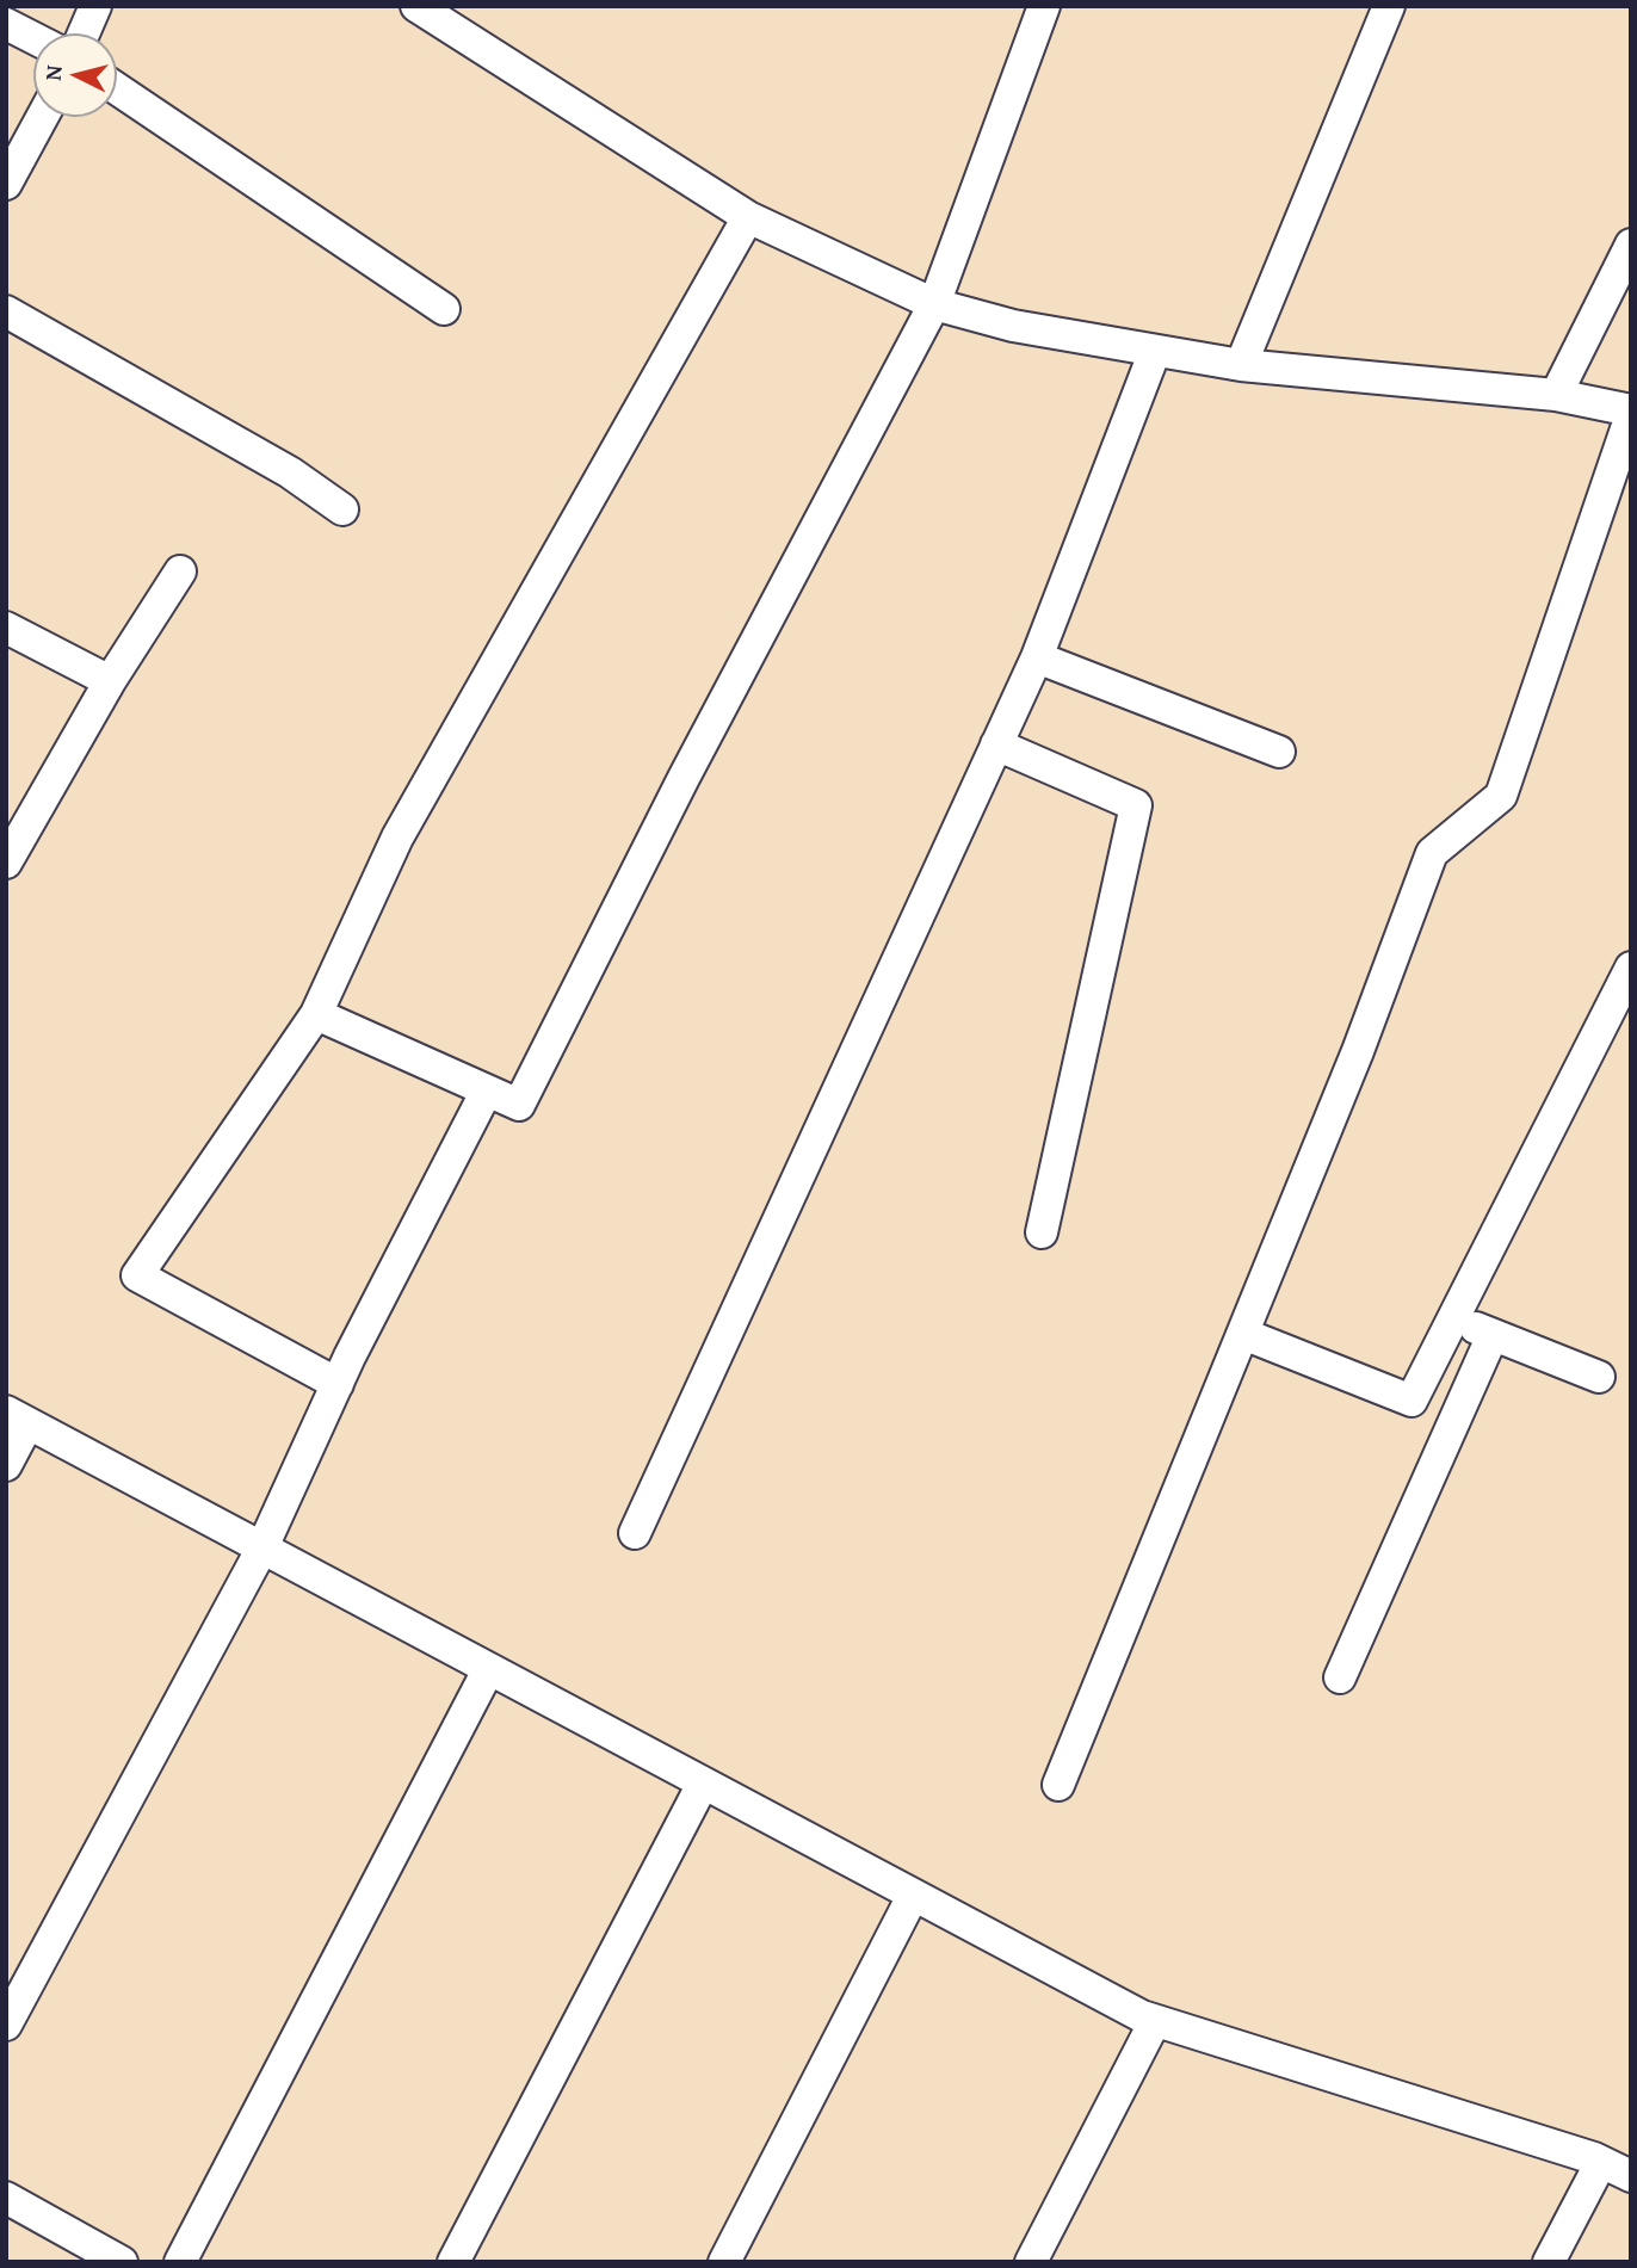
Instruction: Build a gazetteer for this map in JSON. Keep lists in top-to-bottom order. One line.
{"north":"left"}
